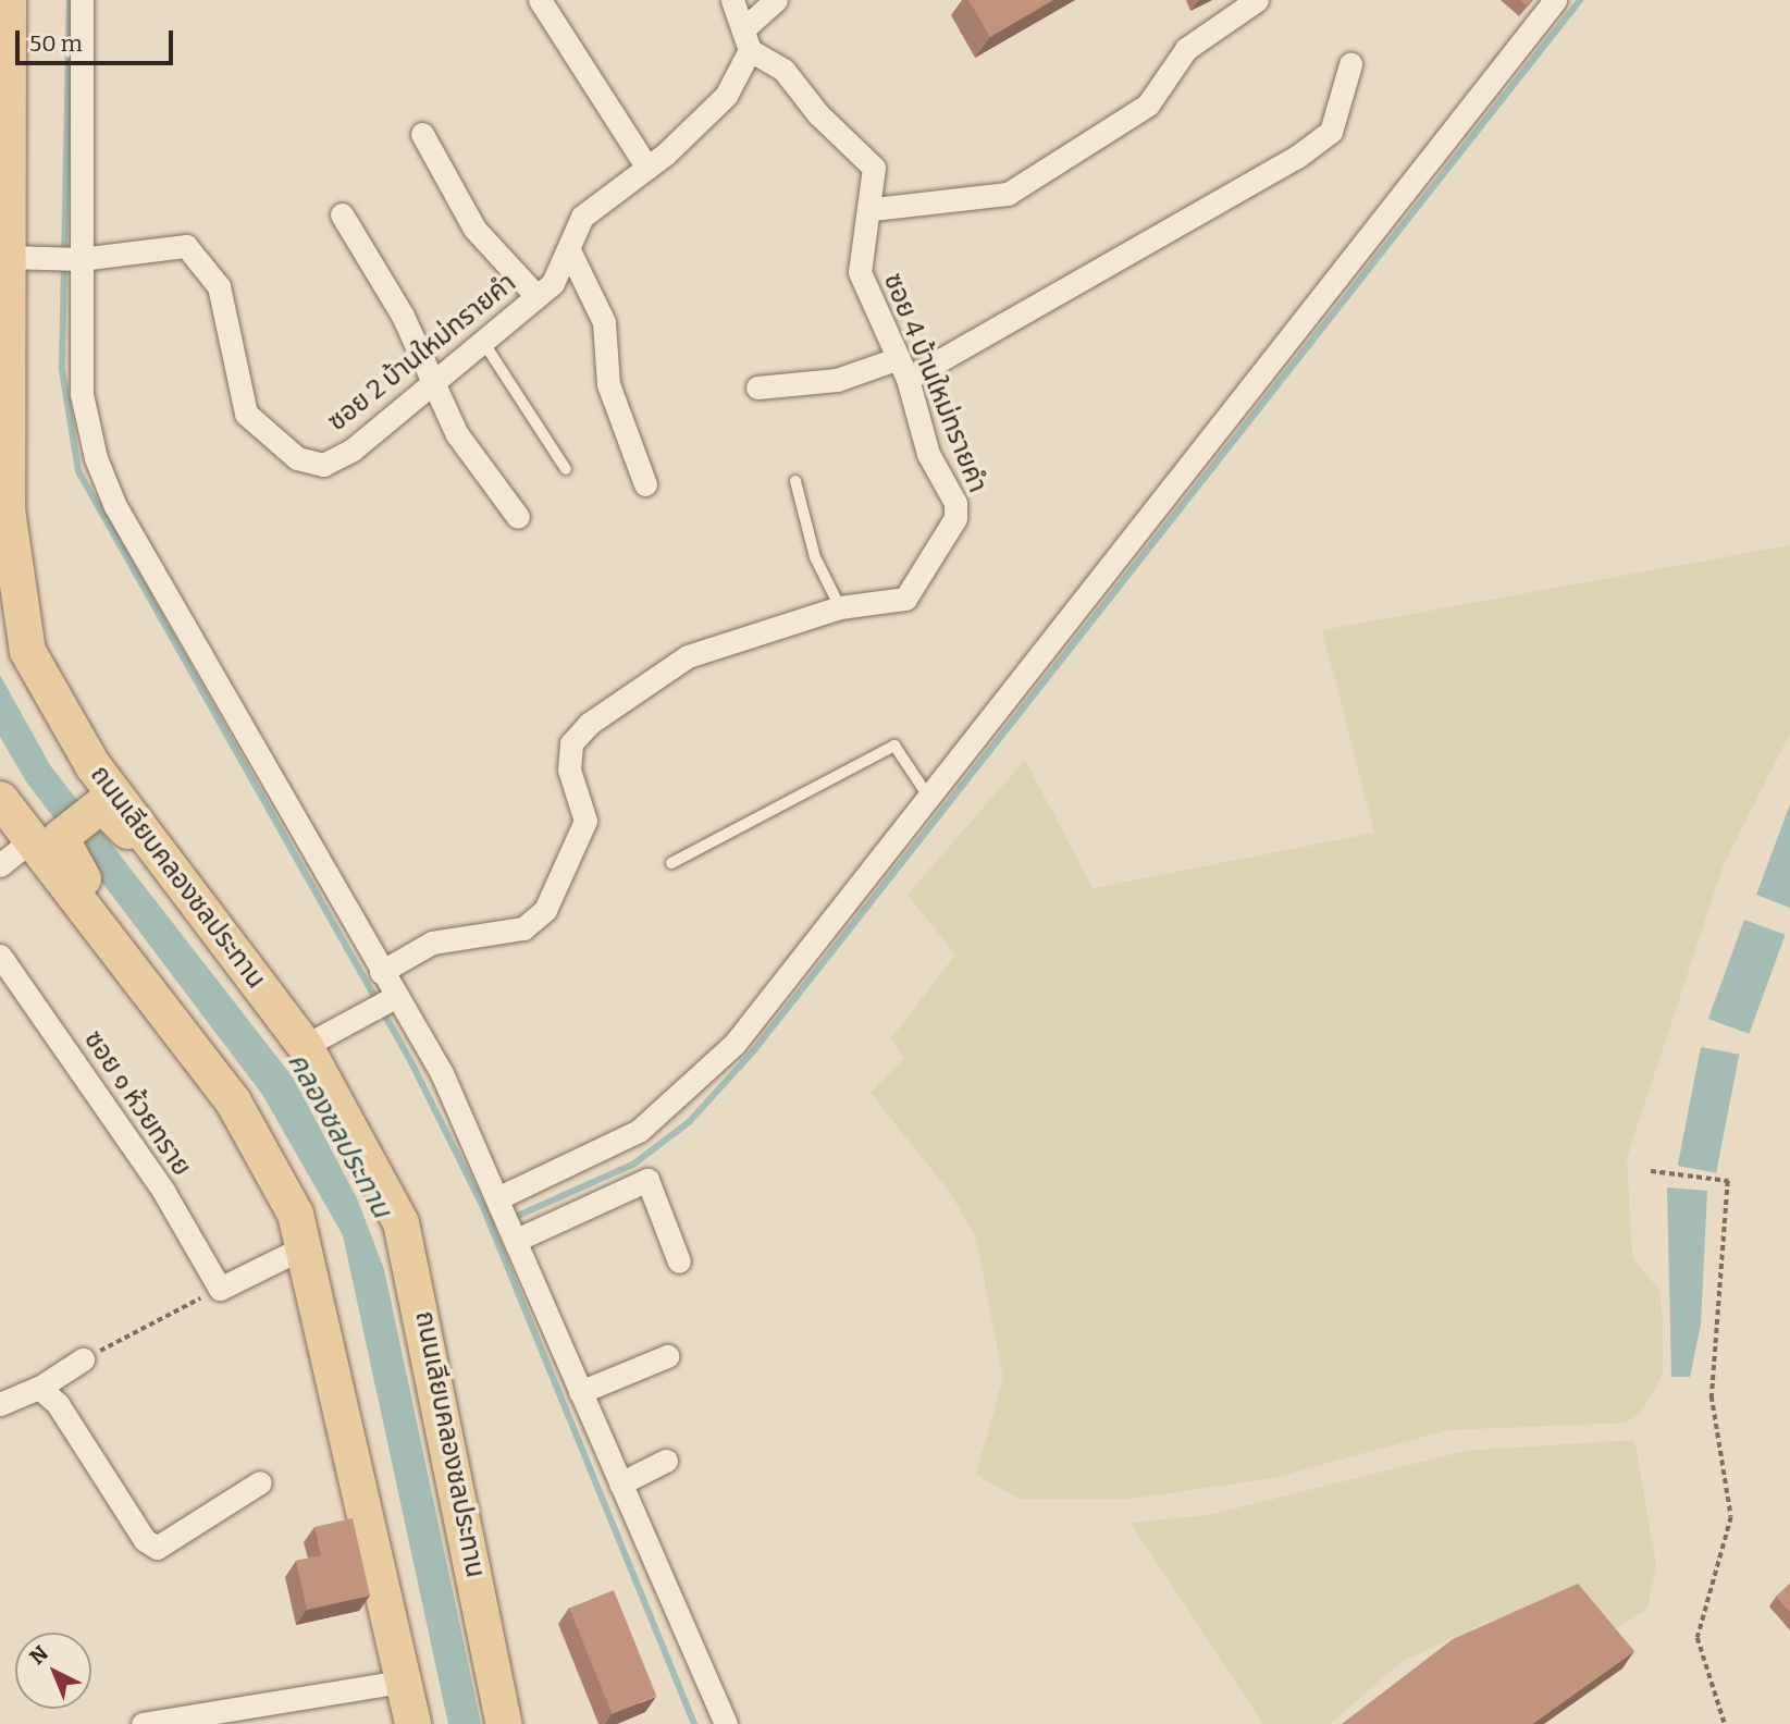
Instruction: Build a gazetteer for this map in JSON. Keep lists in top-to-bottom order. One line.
{"streets":{"main road":["ถนนเลียบคลองชลประทาน"],"street":["ซอย 2 บ้านใหม่ทรายคำ","ซอย 4 บ้านใหม่ทรายคำ","ซอย ๑ ห้วยทราย"]},"crossings":[["ซอย 2 บ้านใหม่ทรายคำ","ซอย 4 บ้านใหม่ทรายคำ"],["ซอย 2 บ้านใหม่ทรายคำ","ถนนเลียบคลองชลประทาน"]],"water":["คลองชลประทาน"],"scale_bar":"50 m","north":"top left"}
